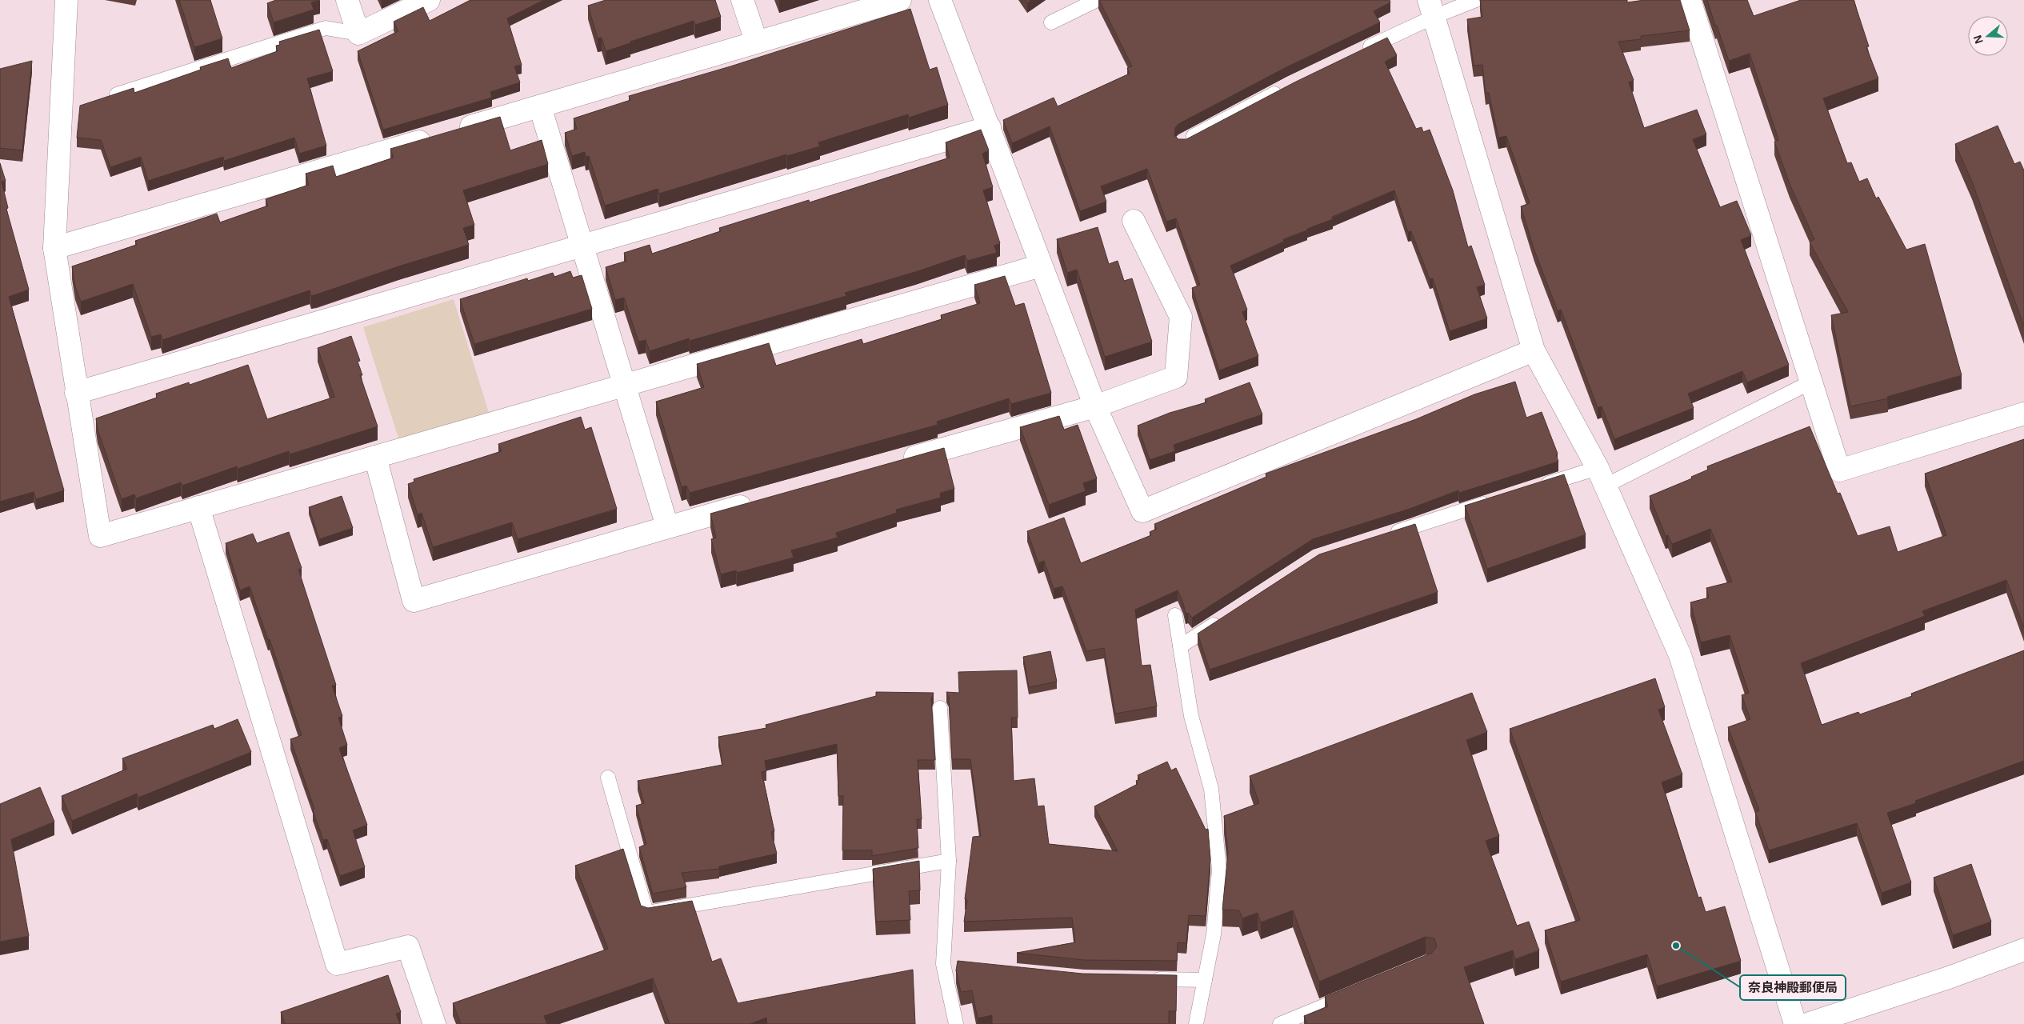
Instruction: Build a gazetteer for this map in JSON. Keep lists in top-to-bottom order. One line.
{"places":["奈良神殿郵便局"],"north":"left"}
